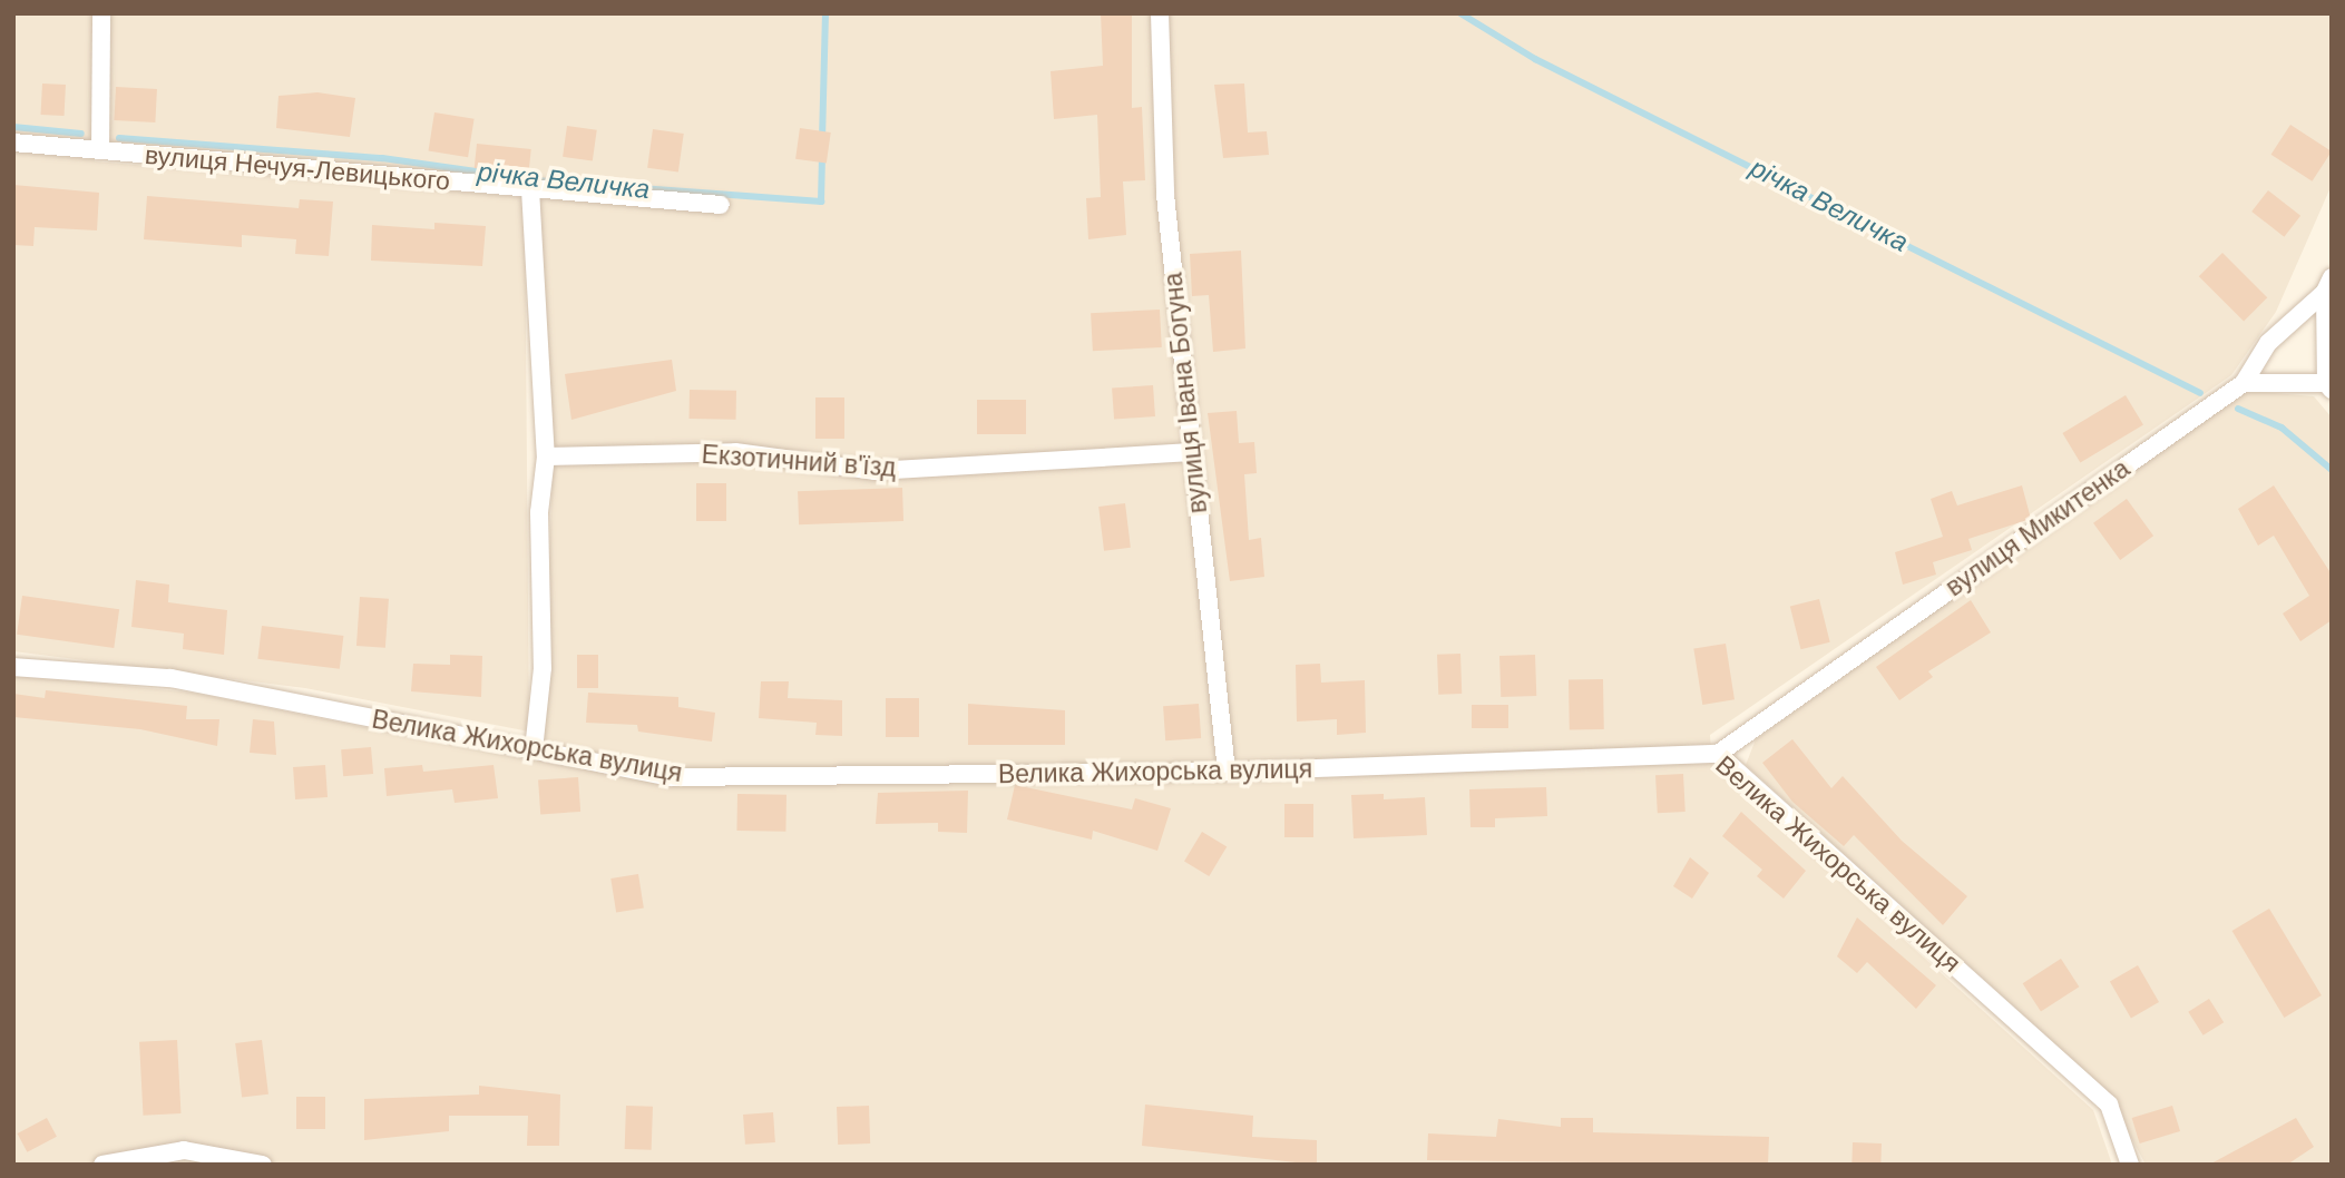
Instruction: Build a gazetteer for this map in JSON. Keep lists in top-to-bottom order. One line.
{"streets":{"street":["вулиця Нечуя-Левицького","вулиця Івана Богуна","Екзотичний в'їзд","вулиця Микитенка","Велика Жихорська вулиця"]},"crossings":[["вулиця Івана Богуна","Екзотичний в'їзд"],["вулиця Івана Богуна","Велика Жихорська вулиця"],["вулиця Микитенка","Велика Жихорська вулиця"]],"water":["річка Величка"]}
